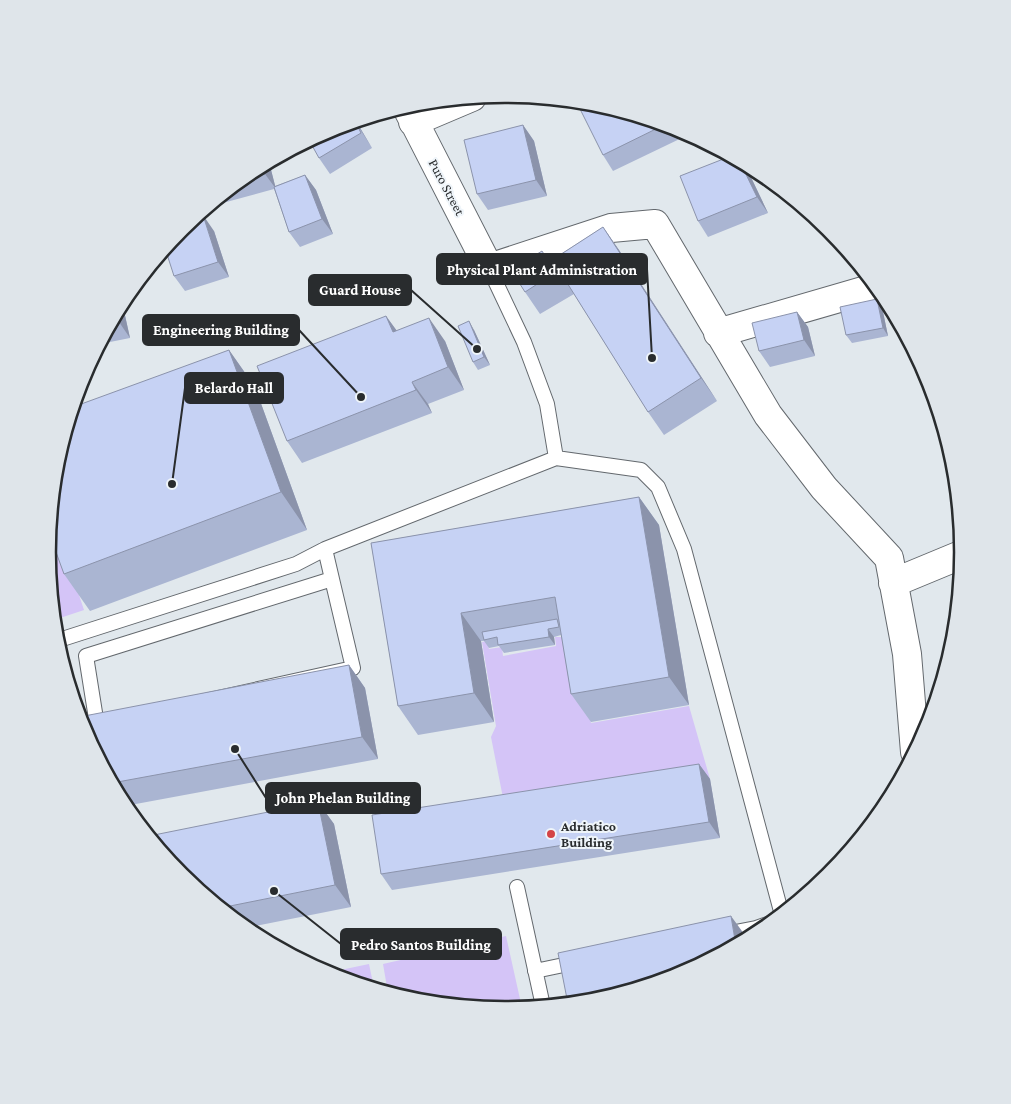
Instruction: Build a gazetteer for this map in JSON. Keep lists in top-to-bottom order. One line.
{"streets":{"street":["Puro Street"]},"places":["Guard House","Physical Plant Administration","Engineering Building","Belardo Hall","John Phelan Building","Adriatico Building","Pedro Santos Building"]}
